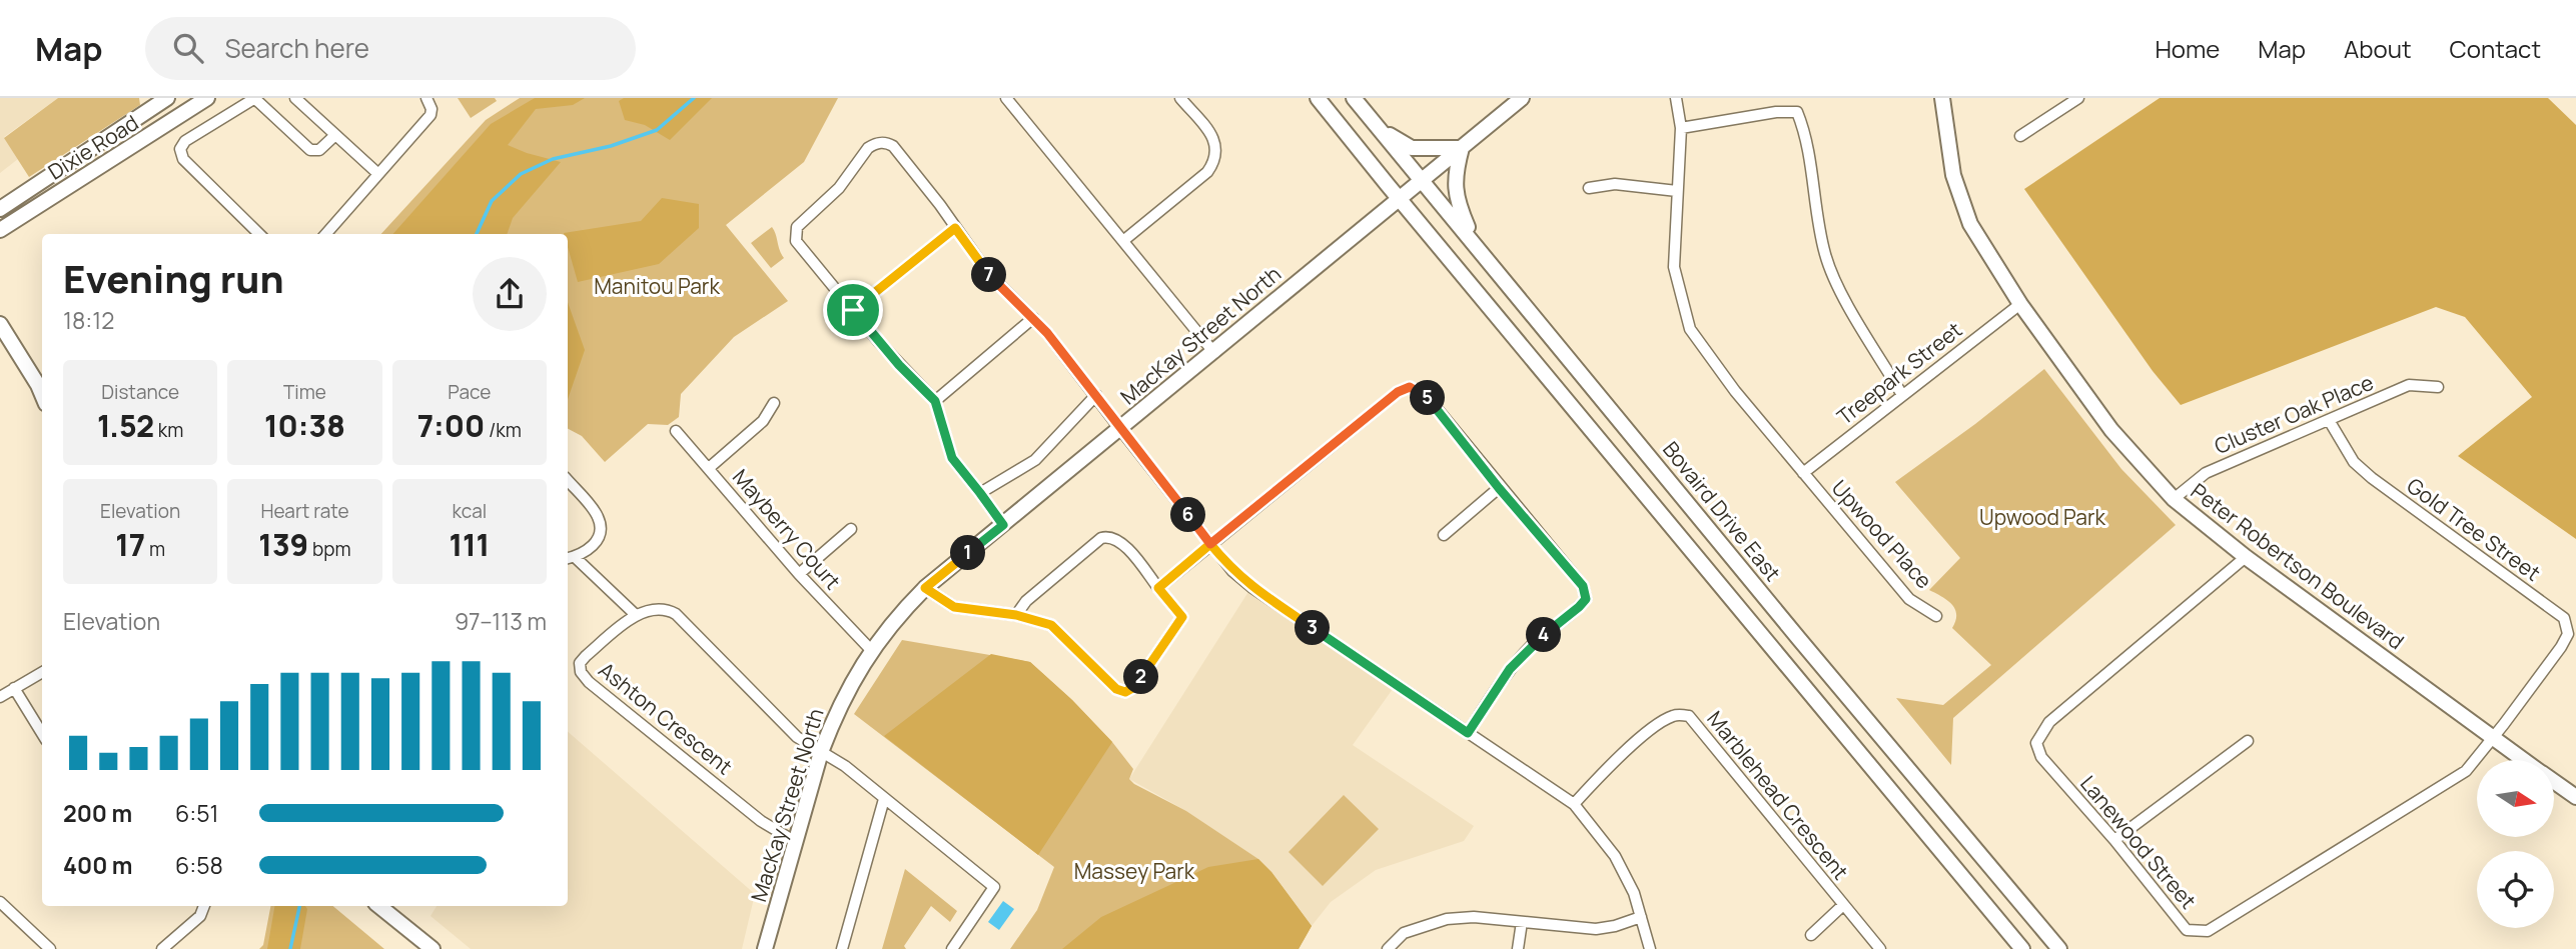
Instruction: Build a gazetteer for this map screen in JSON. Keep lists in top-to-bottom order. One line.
{"streets":{"main road":["Dixie Road","MacKay Street North","Bovaird Drive East","Peter Robertson Boulevard"],"street":["Treepark Street","Cluster Oak Place","Mayberry Court","Gold Tree Street","Upwood Place","Ashton Crescent","Marblehead Crescent","Lanewood Street"]},"crossings":[["MacKay Street North","Bovaird Drive East"],["MacKay Street North","Mayberry Court"],["MacKay Street North","Ashton Crescent"],["Treepark Street","Upwood Place"],["Treepark Street","Peter Robertson Boulevard"],["Cluster Oak Place","Gold Tree Street"],["Cluster Oak Place","Peter Robertson Boulevard"],["Gold Tree Street","Peter Robertson Boulevard"],["Gold Tree Street","Lanewood Street"],["Peter Robertson Boulevard","Lanewood Street"]],"parks":["Manitou Park","Upwood Park","Massey Park"],"north":"right","page":{"header":"Map","search":"Search here","nav":["Home","Map","About","Contact"],"heading":["Evening run","18:12"],"pins":["7","5","6","1","3","4","2"],"stats":[["Distance","1.52 km"],["Time","10:38"],["Pace","7:00 /km"],["Elevation","17 m"],["Heart rate","139 bpm"],["kcal","111"]],"chart":["Elevation","97–113 m"],"list":[{"name":"200 m","note":"6:51"},{"name":"400 m","note":"6:58"}]}}
